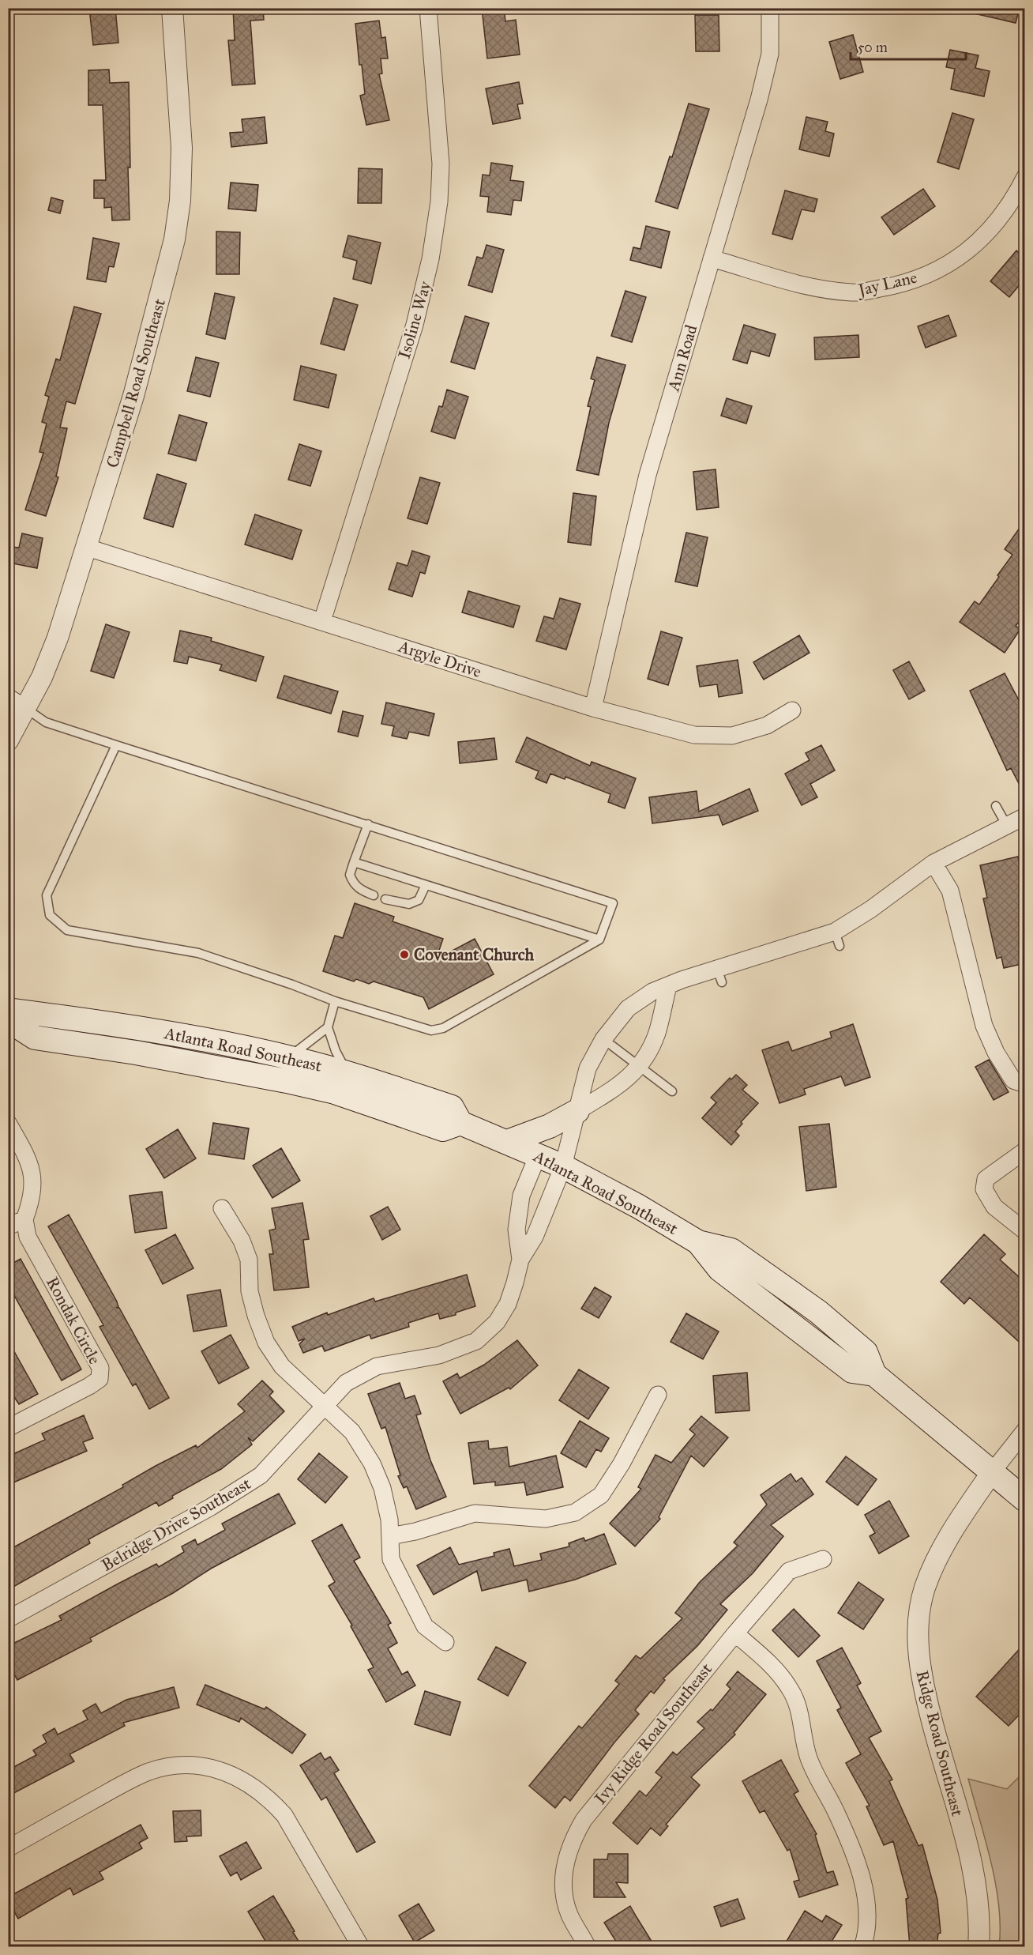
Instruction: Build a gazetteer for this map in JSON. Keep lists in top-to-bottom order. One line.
{"streets":{"main road":["Atlanta Road Southeast"],"street":["Jay Lane","Isoline Way","Ann Road","Campbell Road Southeast","Argyle Drive","Rondak Circle","Belridge Drive Southeast","Ivy Ridge Road Southeast","Ridge Road Southeast"]},"crossings":[["Jay Lane","Ann Road"],["Isoline Way","Argyle Drive"],["Ann Road","Argyle Drive"],["Campbell Road Southeast","Argyle Drive"],["Atlanta Road Southeast","Belridge Drive Southeast"],["Atlanta Road Southeast","Ridge Road Southeast"]],"places":["Covenant Church"],"scale_bar":"50 m"}
